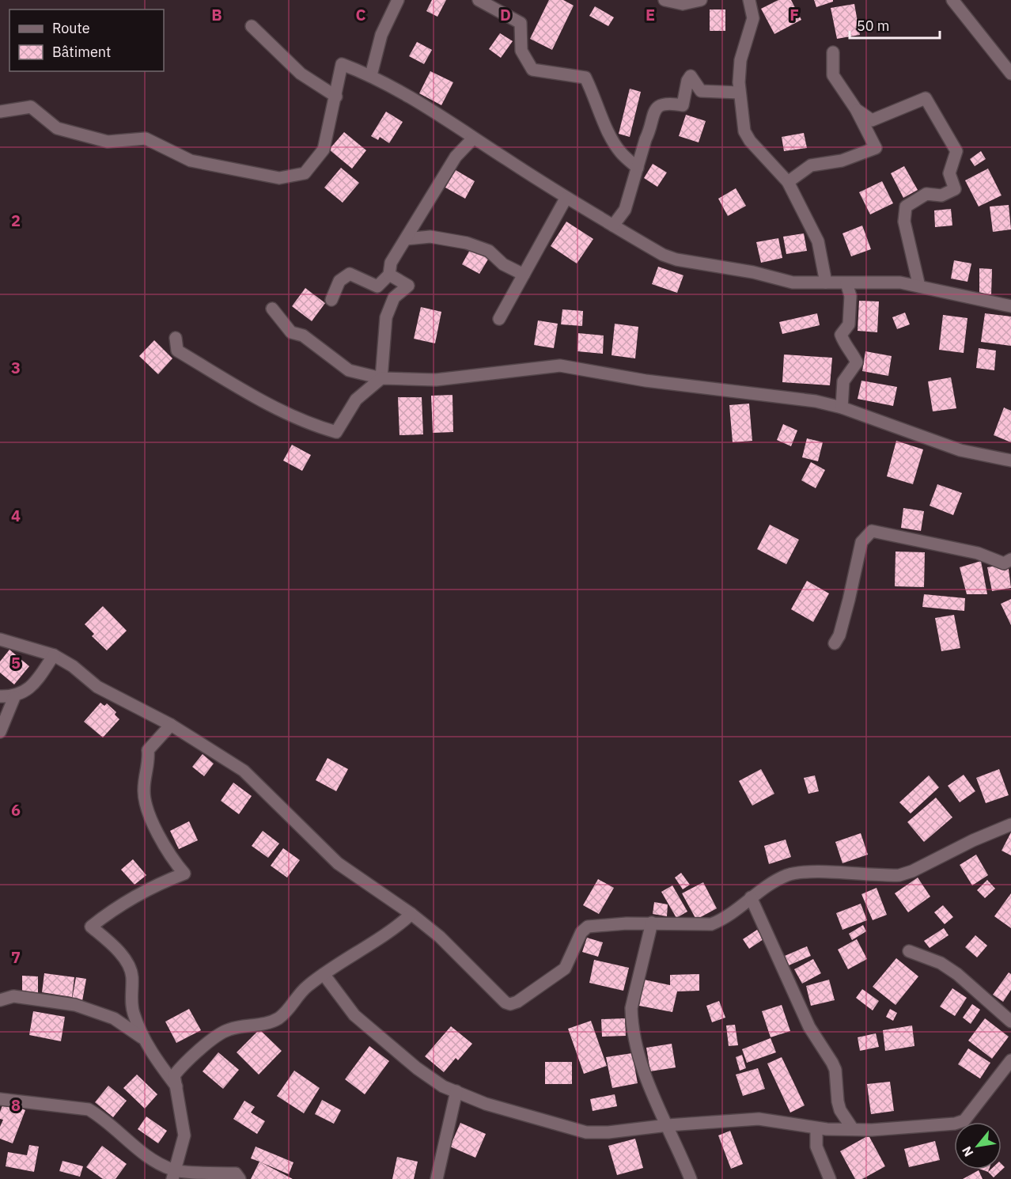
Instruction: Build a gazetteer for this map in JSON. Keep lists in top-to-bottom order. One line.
{"legend":["Route","Bâtiment"],"scale_bar":"50 m","north":"bottom left","grid":{"columns":["B","C","D","E","F"],"rows":["2","3","4","5","6","7","8"]}}
